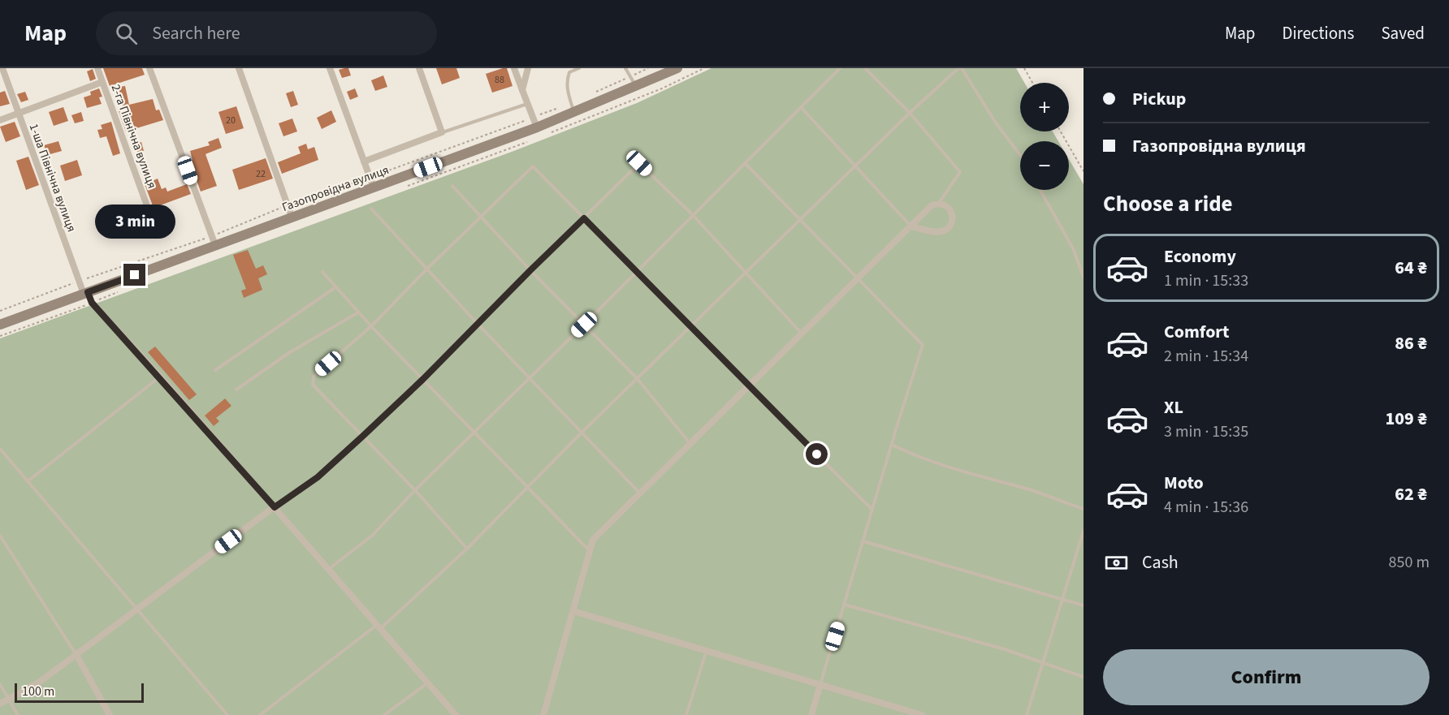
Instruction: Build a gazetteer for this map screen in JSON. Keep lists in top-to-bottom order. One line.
{"streets":{"main road":["Газопровідна вулиця"],"street":["2-га Північна вулиця","1-ша Північна вулиця"]},"crossings":[["1-ша Північна вулиця","Газопровідна вулиця"]],"house_numbers":["88","20","22"],"scale_bar":"100 m","page":{"header":"Map","search":"Search here","nav":["Map","Directions","Saved"],"banner":["Pickup","Газопровідна вулиця"],"map_buttons":["+","−"],"heading":"Choose a ride","bubble":"3 min","list":[{"name":"Economy","note":"1 min · 15:33","value":"64 ₴"},{"name":"Comfort","note":"2 min · 15:34","value":"86 ₴"},{"name":"XL","note":"3 min · 15:35","value":"109 ₴"},{"name":"Moto","note":"4 min · 15:36","value":"62 ₴"}],"pay":["Cash","850 m"],"buttons":"Confirm","scale":"100 m"}}
